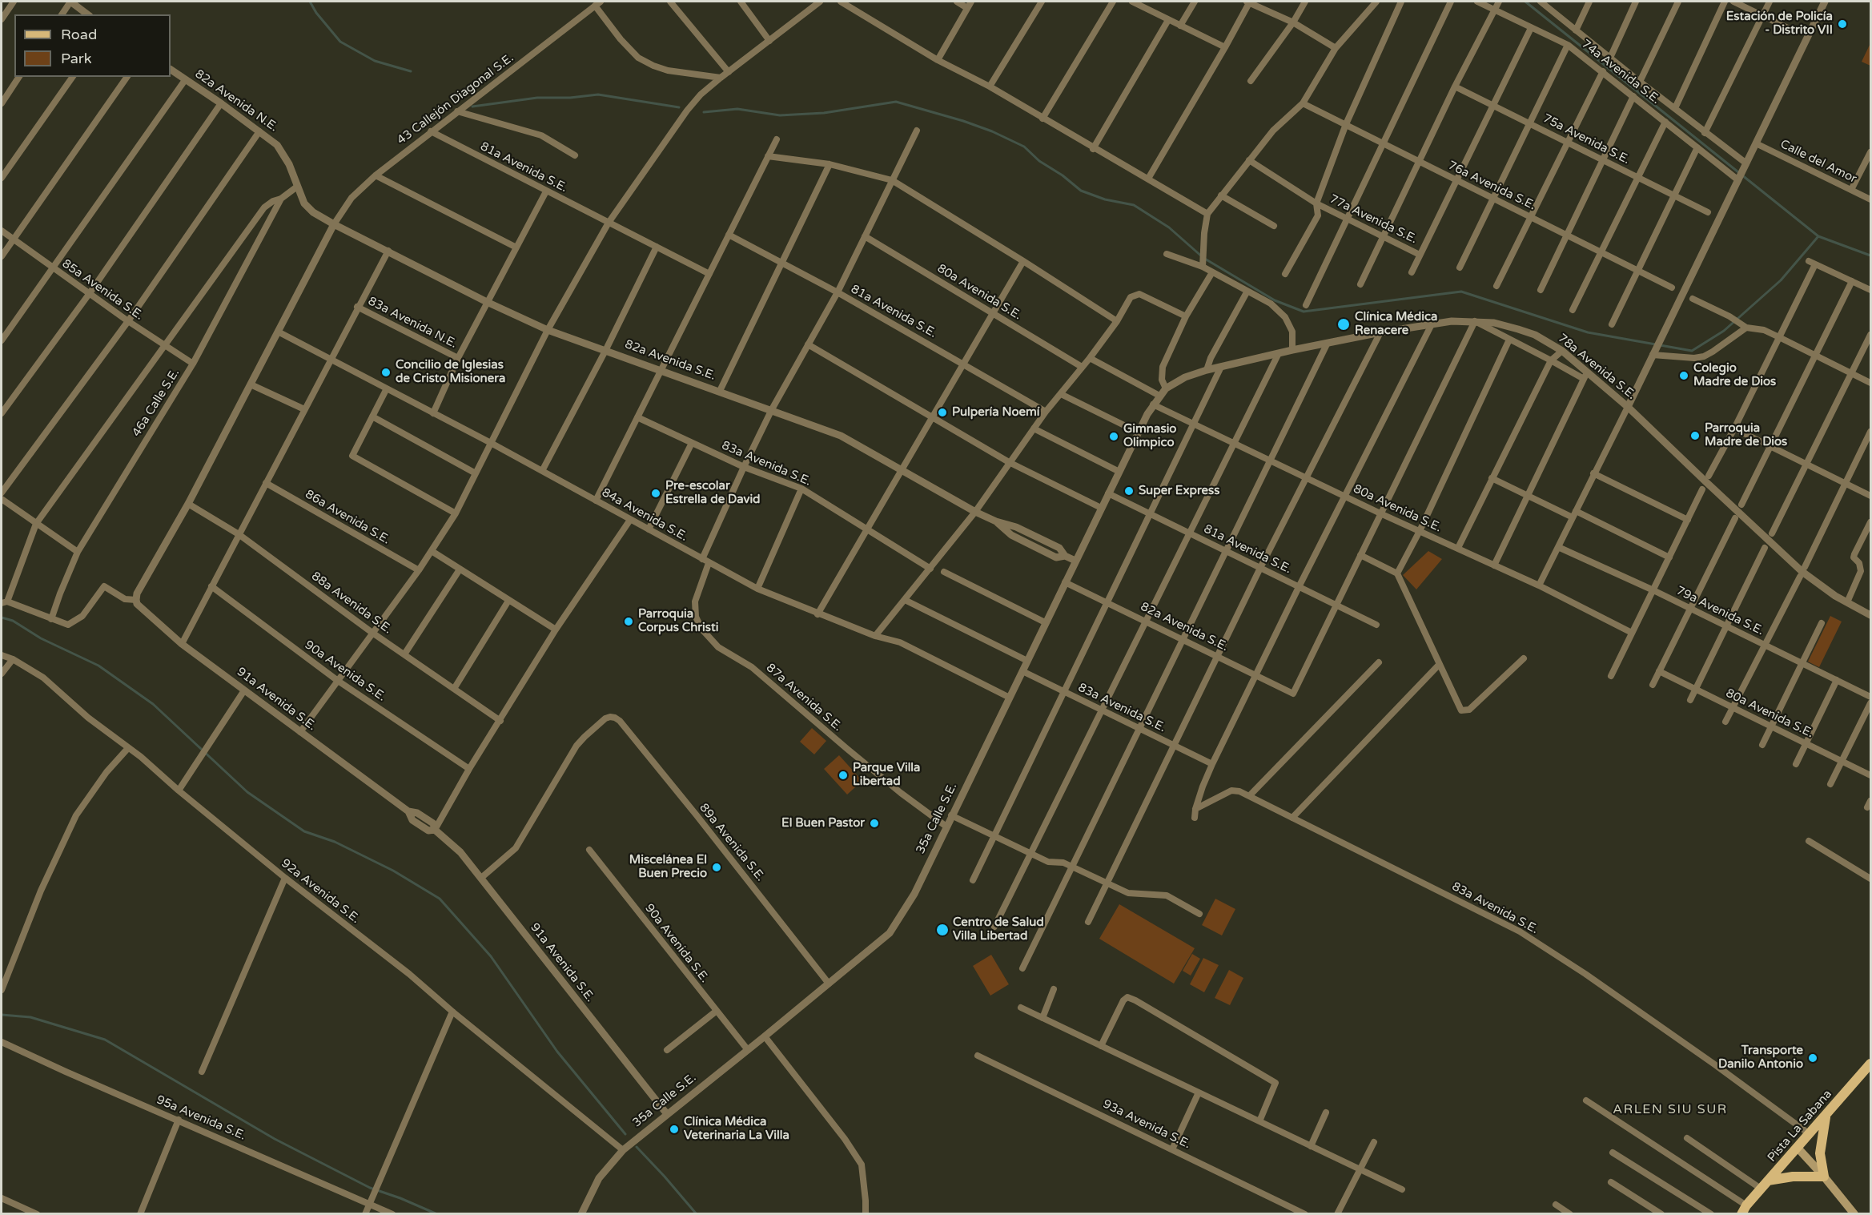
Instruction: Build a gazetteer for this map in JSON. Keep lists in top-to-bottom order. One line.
{"streets":{"main road":["Pista La Sabana"],"street":["74a Avenida S.E.","43 Callejón Diagonal S.E.","82a Avenida N.E.","75a Avenida S.E.","Calle del Amor","81a Avenida S.E.","76a Avenida S.E.","77a Avenida S.E.","85a Avenida S.E.","80a Avenida S.E.","83a Avenida N.E.","82a Avenida S.E.","78a Avenida S.E.","46a Calle S.E.","83a Avenida S.E.","84a Avenida S.E.","86a Avenida S.E.","88a Avenida S.E.","79a Avenida S.E.","90a Avenida S.E.","87a Avenida S.E.","91a Avenida S.E.","35a Calle S.E.","89a Avenida S.E.","92a Avenida S.E.","95a Avenida S.E.","93a Avenida S.E."]},"crossings":[["43 Callejón Diagonal S.E.","82a Avenida N.E."],["43 Callejón Diagonal S.E.","81a Avenida S.E."],["43 Callejón Diagonal S.E.","82a Avenida S.E."],["82a Avenida N.E.","82a Avenida S.E."],["81a Avenida S.E.","82a Avenida S.E."],["81a Avenida S.E.","35a Calle S.E."],["85a Avenida S.E.","46a Calle S.E."],["80a Avenida S.E.","35a Calle S.E."],["82a Avenida S.E.","35a Calle S.E."],["78a Avenida S.E.","35a Calle S.E."],["83a Avenida S.E.","35a Calle S.E."],["83a Avenida S.E.","Pista La Sabana"],["84a Avenida S.E.","87a Avenida S.E."],["84a Avenida S.E.","35a Calle S.E."],["90a Avenida S.E.","35a Calle S.E."],["87a Avenida S.E.","35a Calle S.E."],["91a Avenida S.E.","35a Calle S.E."],["91a Avenida S.E.","89a Avenida S.E."],["35a Calle S.E.","89a Avenida S.E."],["35a Calle S.E.","92a Avenida S.E."]],"districts":["ARLEN SIU SUR"],"places":["Estación de Policía - Distrito VII","Clínica Médica Renacere","Concilio de Iglesias de Cristo Misionera","Colegio Madre de Dios","Pulpería Noemí","Parroquia Madre de Dios","Gimnasio Olimpico","Super Express","Pre-escolar Estrella de David","Parroquia Corpus Christi","Parque Villa Libertad","El Buen Pastor","Miscelánea El Buen Precio","Centro de Salud Villa Libertad","Transporte Danilo Antonio","Clínica Médica Veterinaria La Villa"],"legend":["Road","Park"]}
